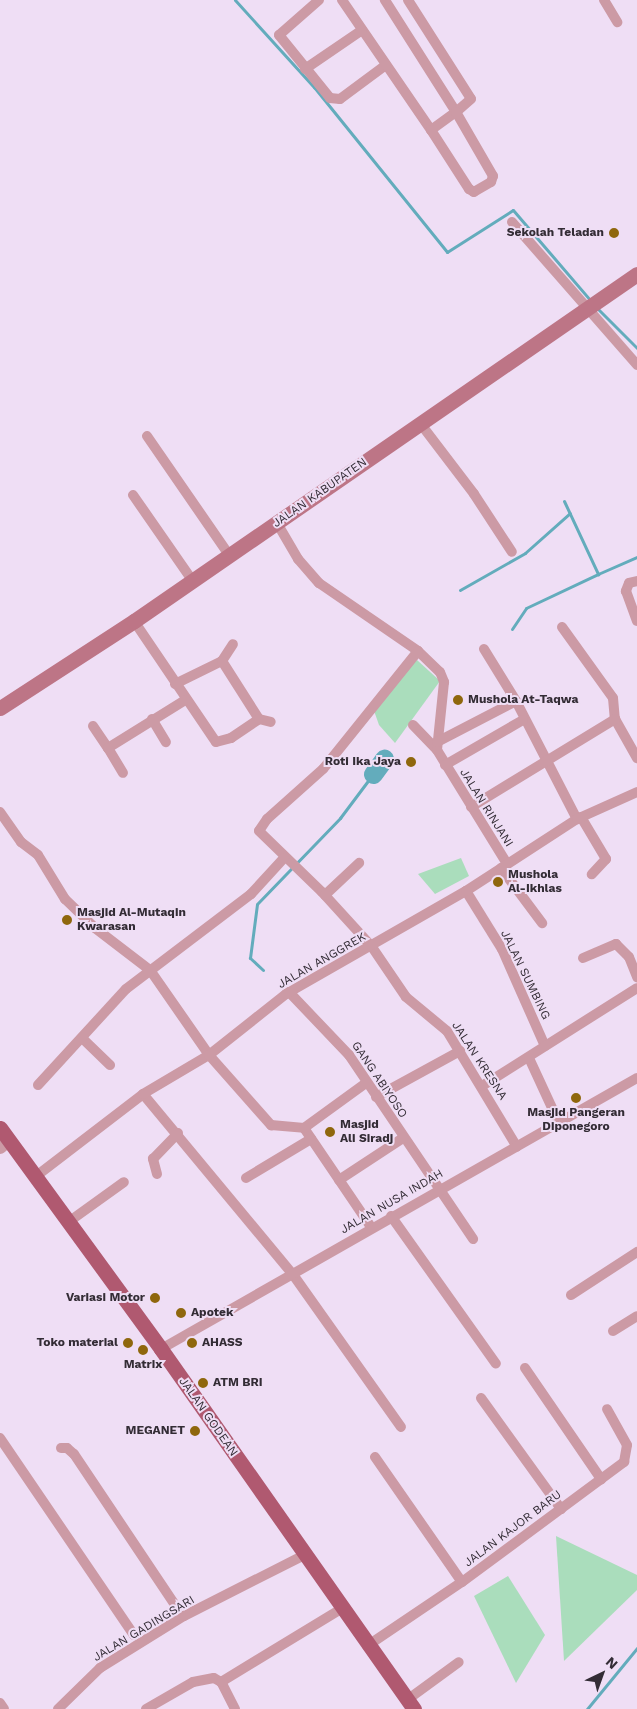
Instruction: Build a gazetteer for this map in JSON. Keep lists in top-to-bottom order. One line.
{"streets":{"main road":["JALAN KABUPATEN","JALAN GODEAN"],"street":["JALAN RINJANI","JALAN ANGGREK","JALAN SUMBING","JALAN KRESNA","GANG ABIYOSO","JALAN NUSA INDAH","JALAN KAJOR BARU","JALAN GADINGSARI"]},"crossings":[["JALAN RINJANI","JALAN ANGGREK"],["JALAN ANGGREK","JALAN SUMBING"],["JALAN ANGGREK","JALAN KRESNA"],["JALAN ANGGREK","GANG ABIYOSO"],["JALAN ANGGREK","JALAN GODEAN"],["JALAN KRESNA","JALAN NUSA INDAH"],["GANG ABIYOSO","JALAN NUSA INDAH"],["JALAN NUSA INDAH","JALAN GODEAN"],["JALAN GODEAN","JALAN KAJOR BARU"],["JALAN GODEAN","JALAN GADINGSARI"]],"places":["Sekolah Teladan","Mushola At-Taqwa","Roti Ika Jaya","Mushola Al-Ikhlas","Masjid Al-Mutaqin Kwarasan","Masjid Pangeran Diponegoro","Masjid Ali Siradj","Variasi Motor","Apotek","Toko material","AHASS","Matrix","ATM BRI","MEGANET"],"north":"top right"}
